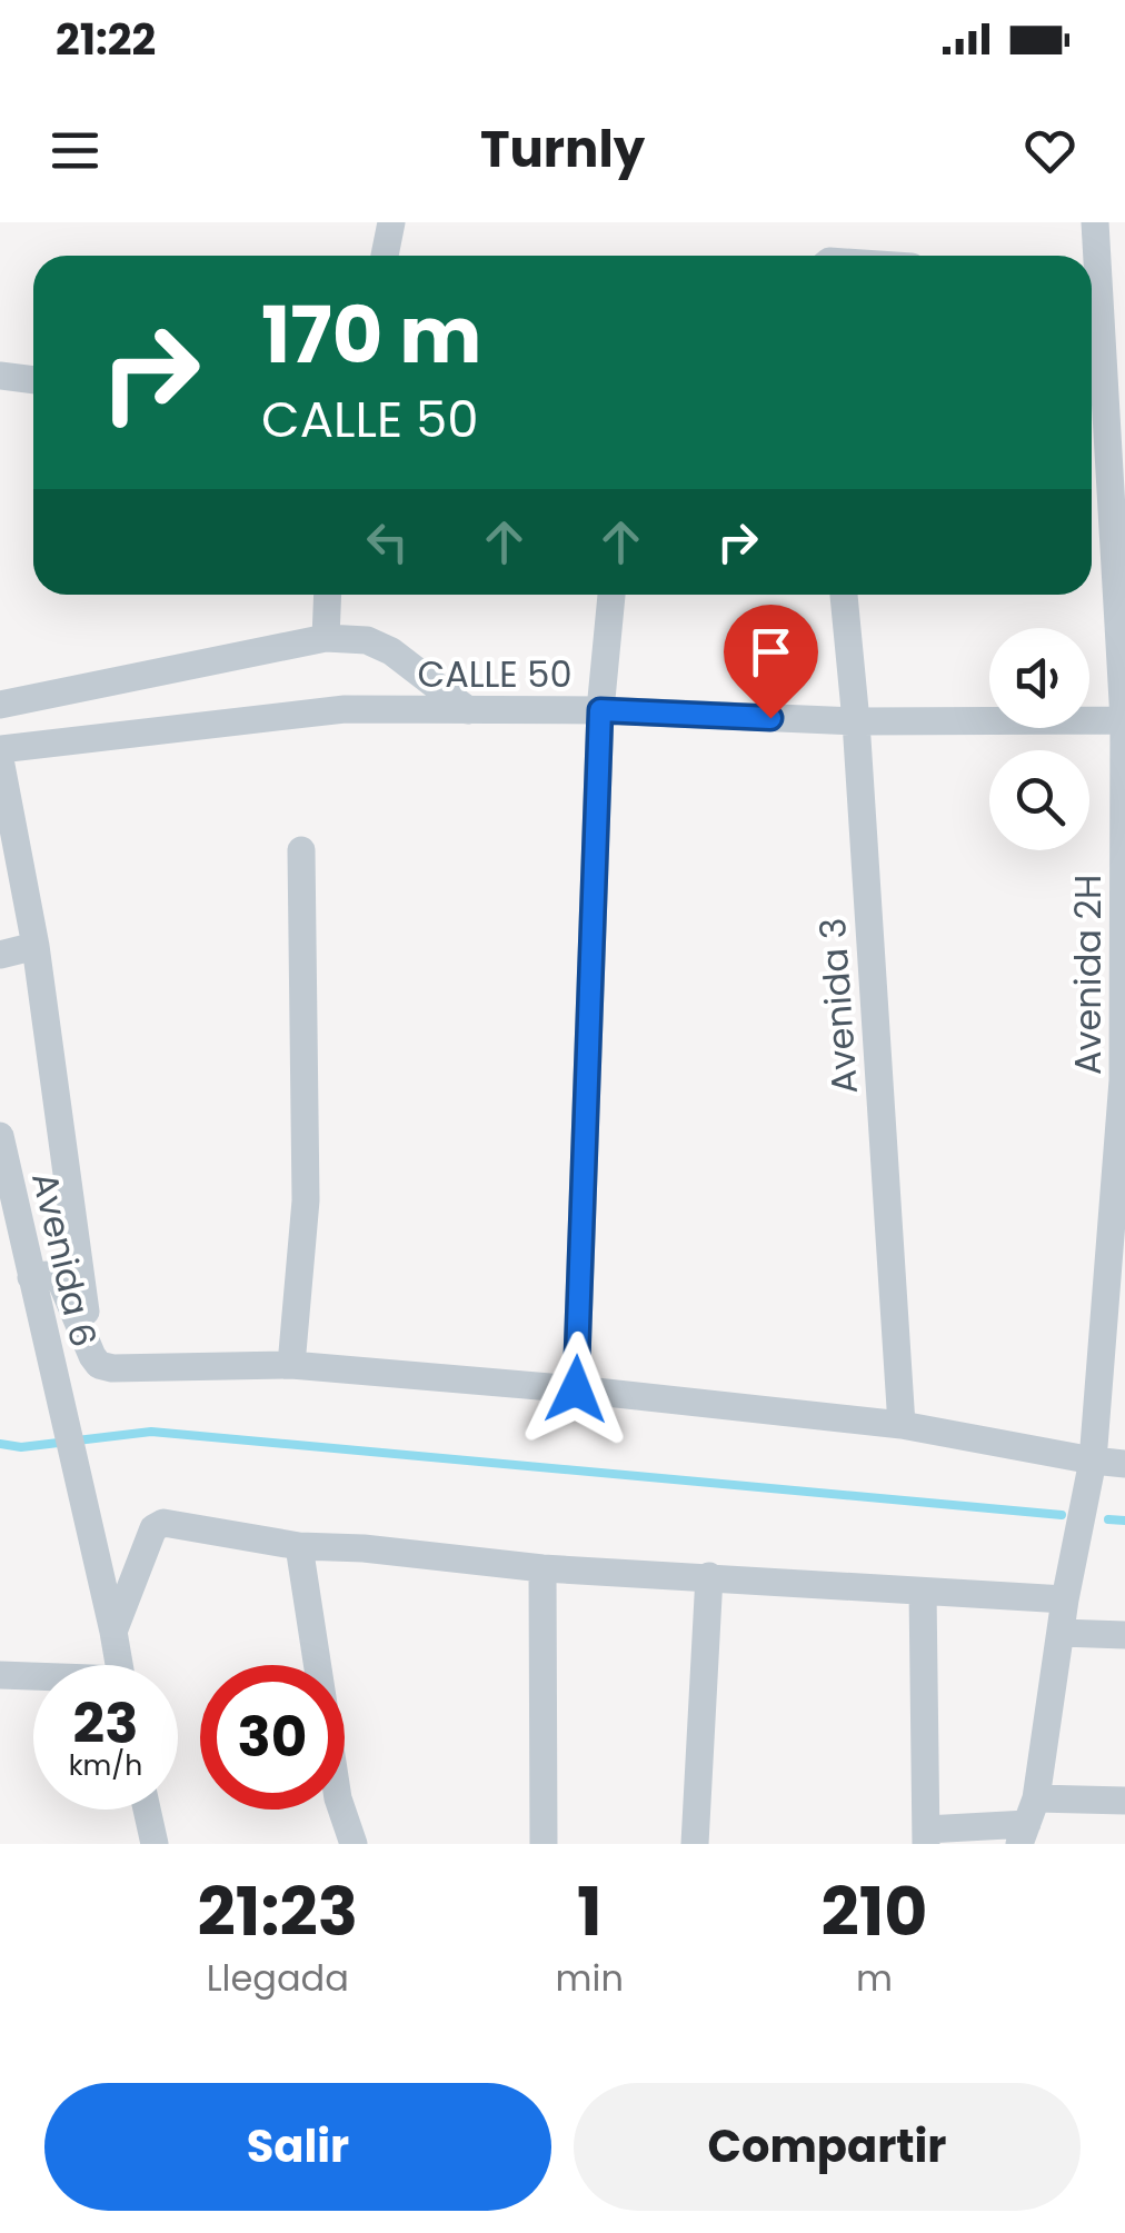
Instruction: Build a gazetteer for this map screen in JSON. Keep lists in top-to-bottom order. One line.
{"streets":{"street":["CALLE 50","Avenida 2H","Avenida 3","Avenida 6"]},"crossings":[["CALLE 50","Avenida 2H"],["CALLE 50","Avenida 3"]],"page":{"status":"21:22","header":"Turnly","turn":["170 m","CALLE 50"],"speed":"23 km/h","limit":"30","eta":["21:23","Llegada","1","min","210","m"],"buttons":["Salir","Compartir"]}}
